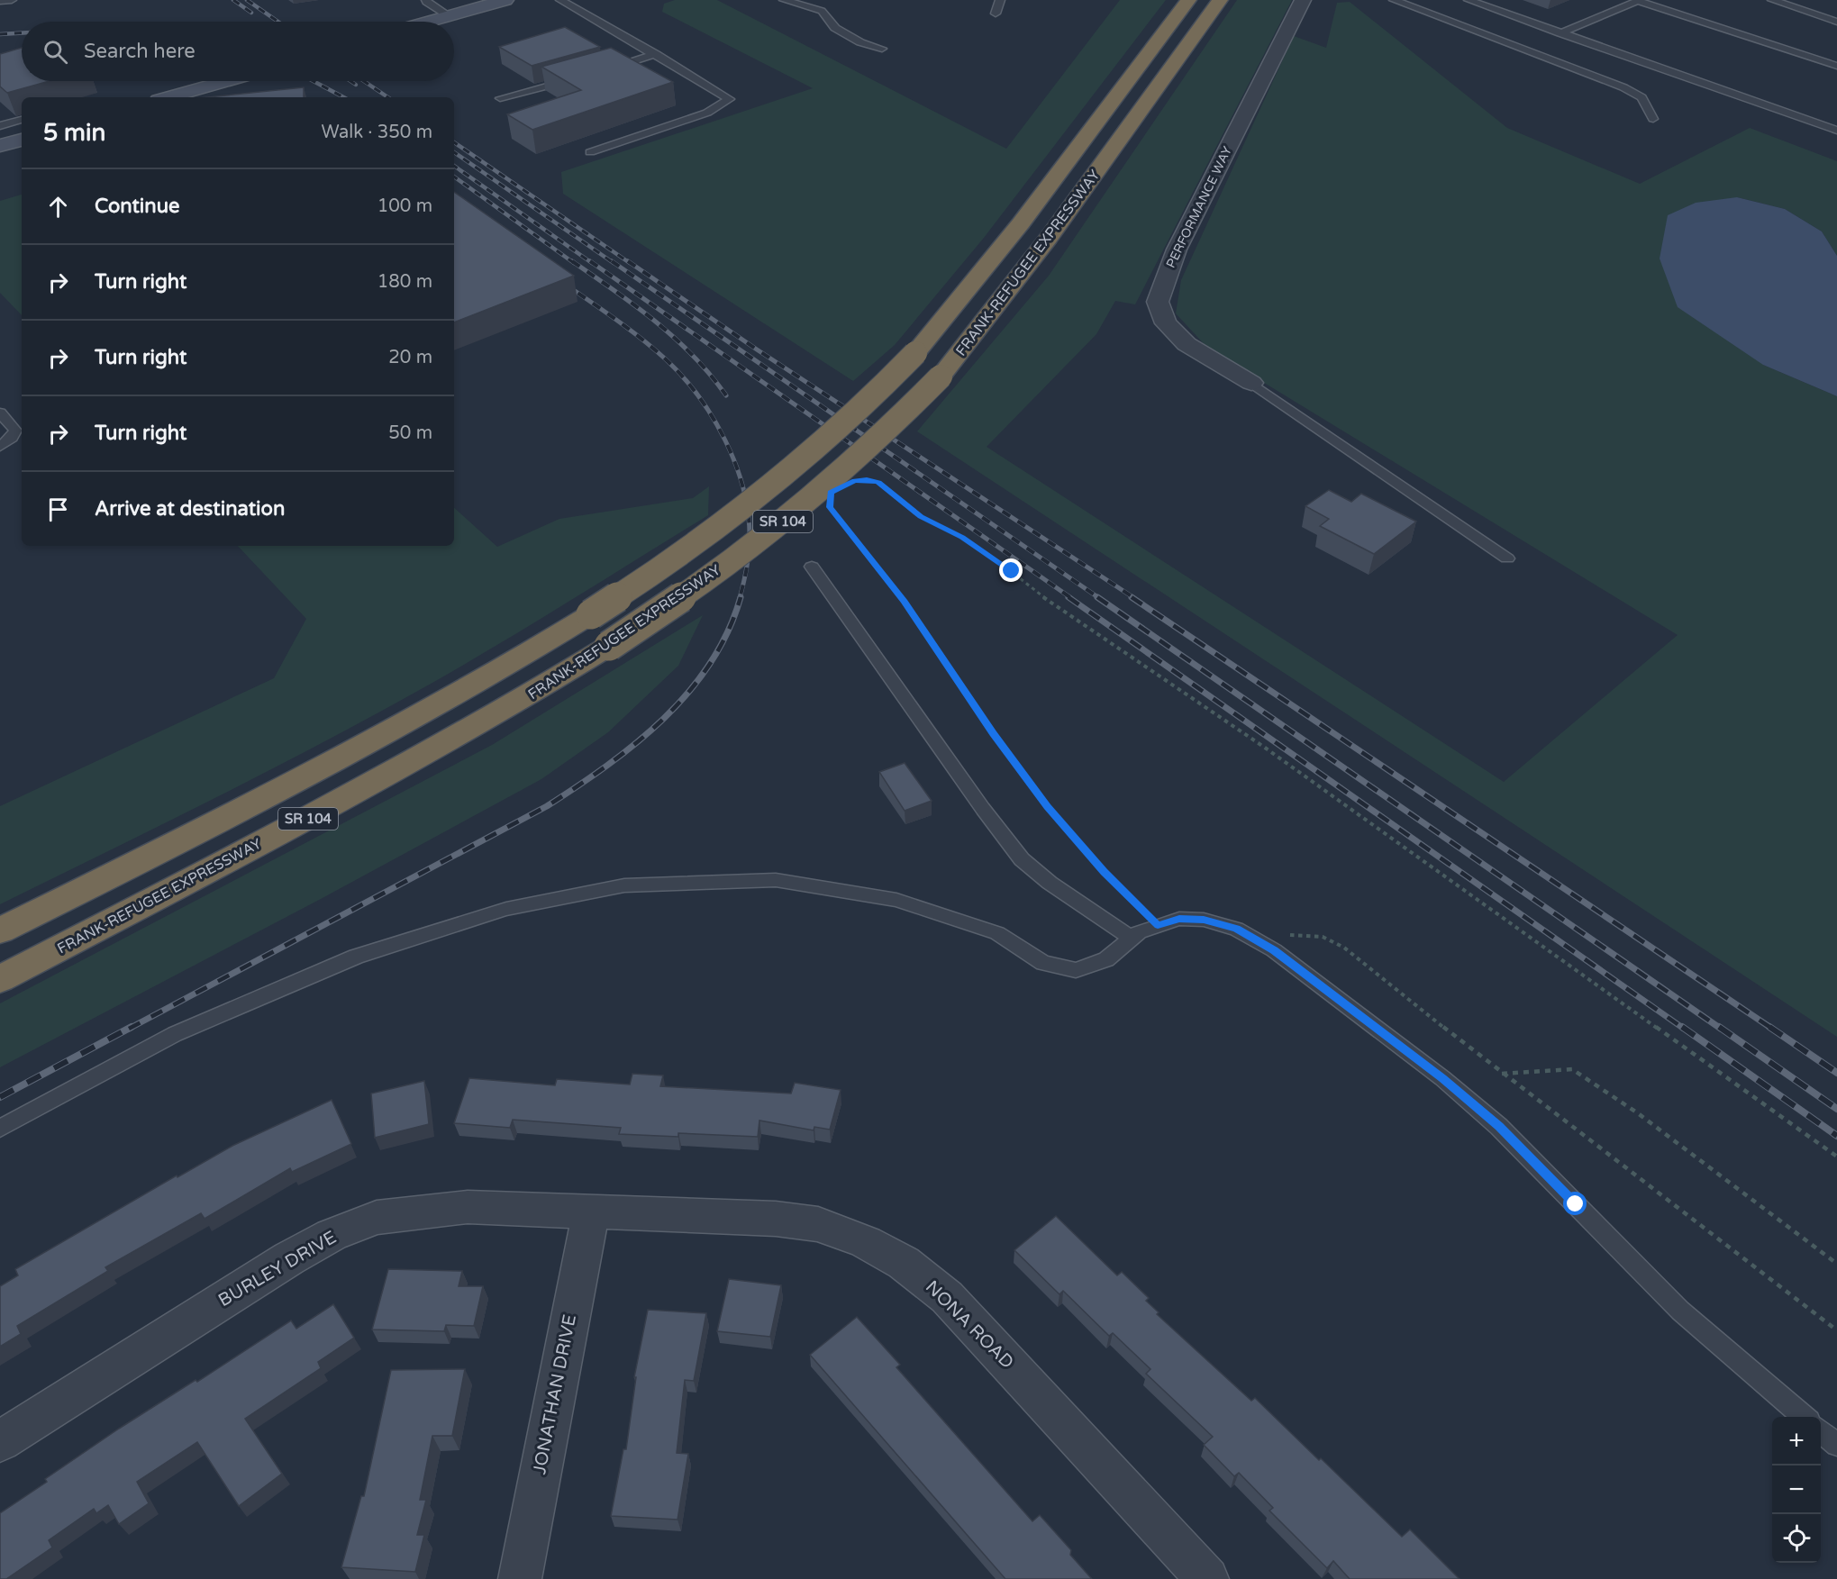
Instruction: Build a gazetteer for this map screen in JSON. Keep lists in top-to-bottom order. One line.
{"streets":{"highway":["FRANK-REFUGEE EXPRESSWAY","SR 104"],"street":["PERFORMANCE WAY","BURLEY DRIVE","NONA ROAD","JONATHAN DRIVE"]},"crossings":[["BURLEY DRIVE","NONA ROAD"],["BURLEY DRIVE","JONATHAN DRIVE"],["NONA ROAD","JONATHAN DRIVE"]],"page":{"search":"Search here","heading":["5 min","Walk · 350 m"],"list":[["Continue","100 m"],["Turn right","180 m"],["Turn right","20 m"],["Turn right","50 m"],"Arrive at destination"],"map_buttons":["+","−"]}}
